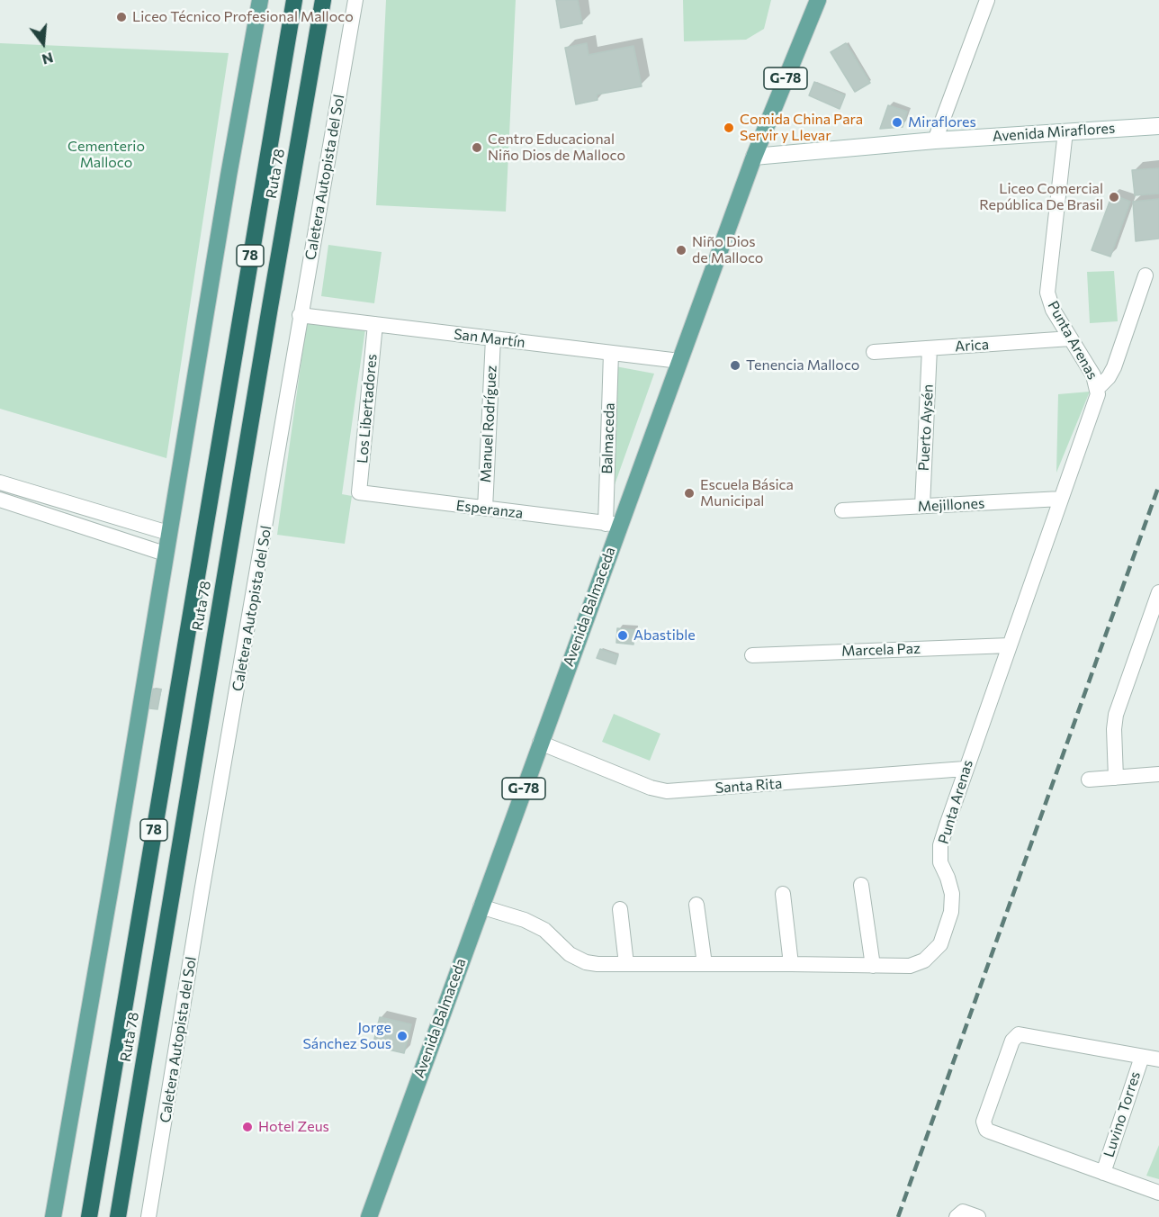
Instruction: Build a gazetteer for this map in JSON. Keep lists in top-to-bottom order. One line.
{"streets":{"highway":["Ruta 78","78"],"main road":["G-78","Avenida Miraflores","Avenida Balmaceda"],"street":["Caletera Autopista del Sol","San Martín","Punta Arenas","Arica","Los Libertadores","Manuel Rodríguez","Puerto Aysén","Balmaceda","Mejillones","Esperanza","Marcela Paz","Santa Rita","Luvino Torres"]},"crossings":[["Avenida Miraflores","Punta Arenas"],["Avenida Miraflores","Avenida Balmaceda"],["Caletera Autopista del Sol","San Martín"],["San Martín","Los Libertadores"],["San Martín","Manuel Rodríguez"],["San Martín","Balmaceda"],["San Martín","Avenida Balmaceda"],["Punta Arenas","Arica"],["Punta Arenas","Mejillones"],["Punta Arenas","Avenida Balmaceda"],["Punta Arenas","Marcela Paz"],["Punta Arenas","Santa Rita"],["Arica","Puerto Aysén"],["Los Libertadores","Esperanza"],["Manuel Rodríguez","Esperanza"],["Puerto Aysén","Mejillones"],["Balmaceda","Esperanza"],["Balmaceda","Avenida Balmaceda"],["Esperanza","Avenida Balmaceda"],["Avenida Balmaceda","Santa Rita"]],"parks":["Cementerio Malloco"],"places":["Liceo Técnico Profesional Malloco","Miraflores","Comida China Para Servir y Llevar","Centro Educacional Niño Dios de Malloco","Liceo Comercial República De Brasil","Niño Dios de Malloco","Tenencia Malloco","Escuela Básica Municipal","Abastible","Jorge Sánchez Sous","Hotel Zeus"],"north":"bottom"}
